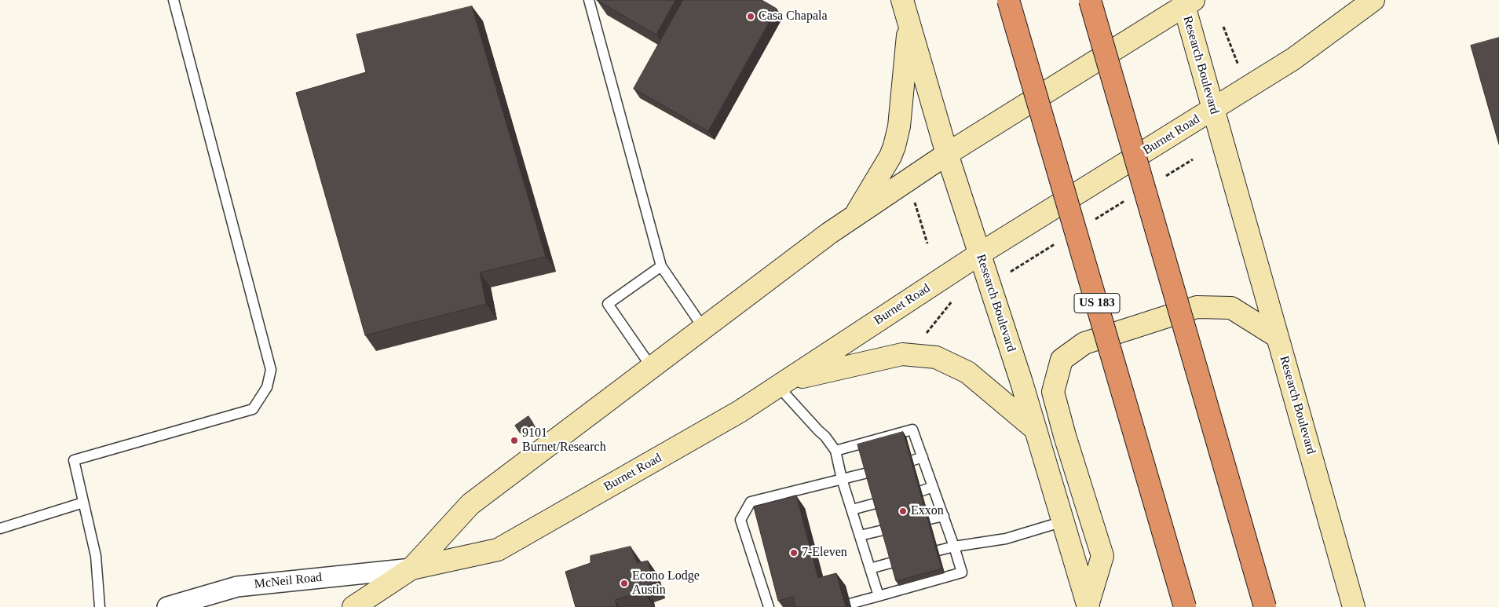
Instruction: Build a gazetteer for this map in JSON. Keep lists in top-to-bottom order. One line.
{"streets":{"highway":["US 183"],"main road":["Research Boulevard","Burnet Road"],"street":["McNeil Road"]},"crossings":[["Research Boulevard","Burnet Road"],["Burnet Road","McNeil Road"]],"places":["Casa Chapala","9101 Burnet/Research","Exxon","7-Eleven","Econo Lodge Austin"]}
